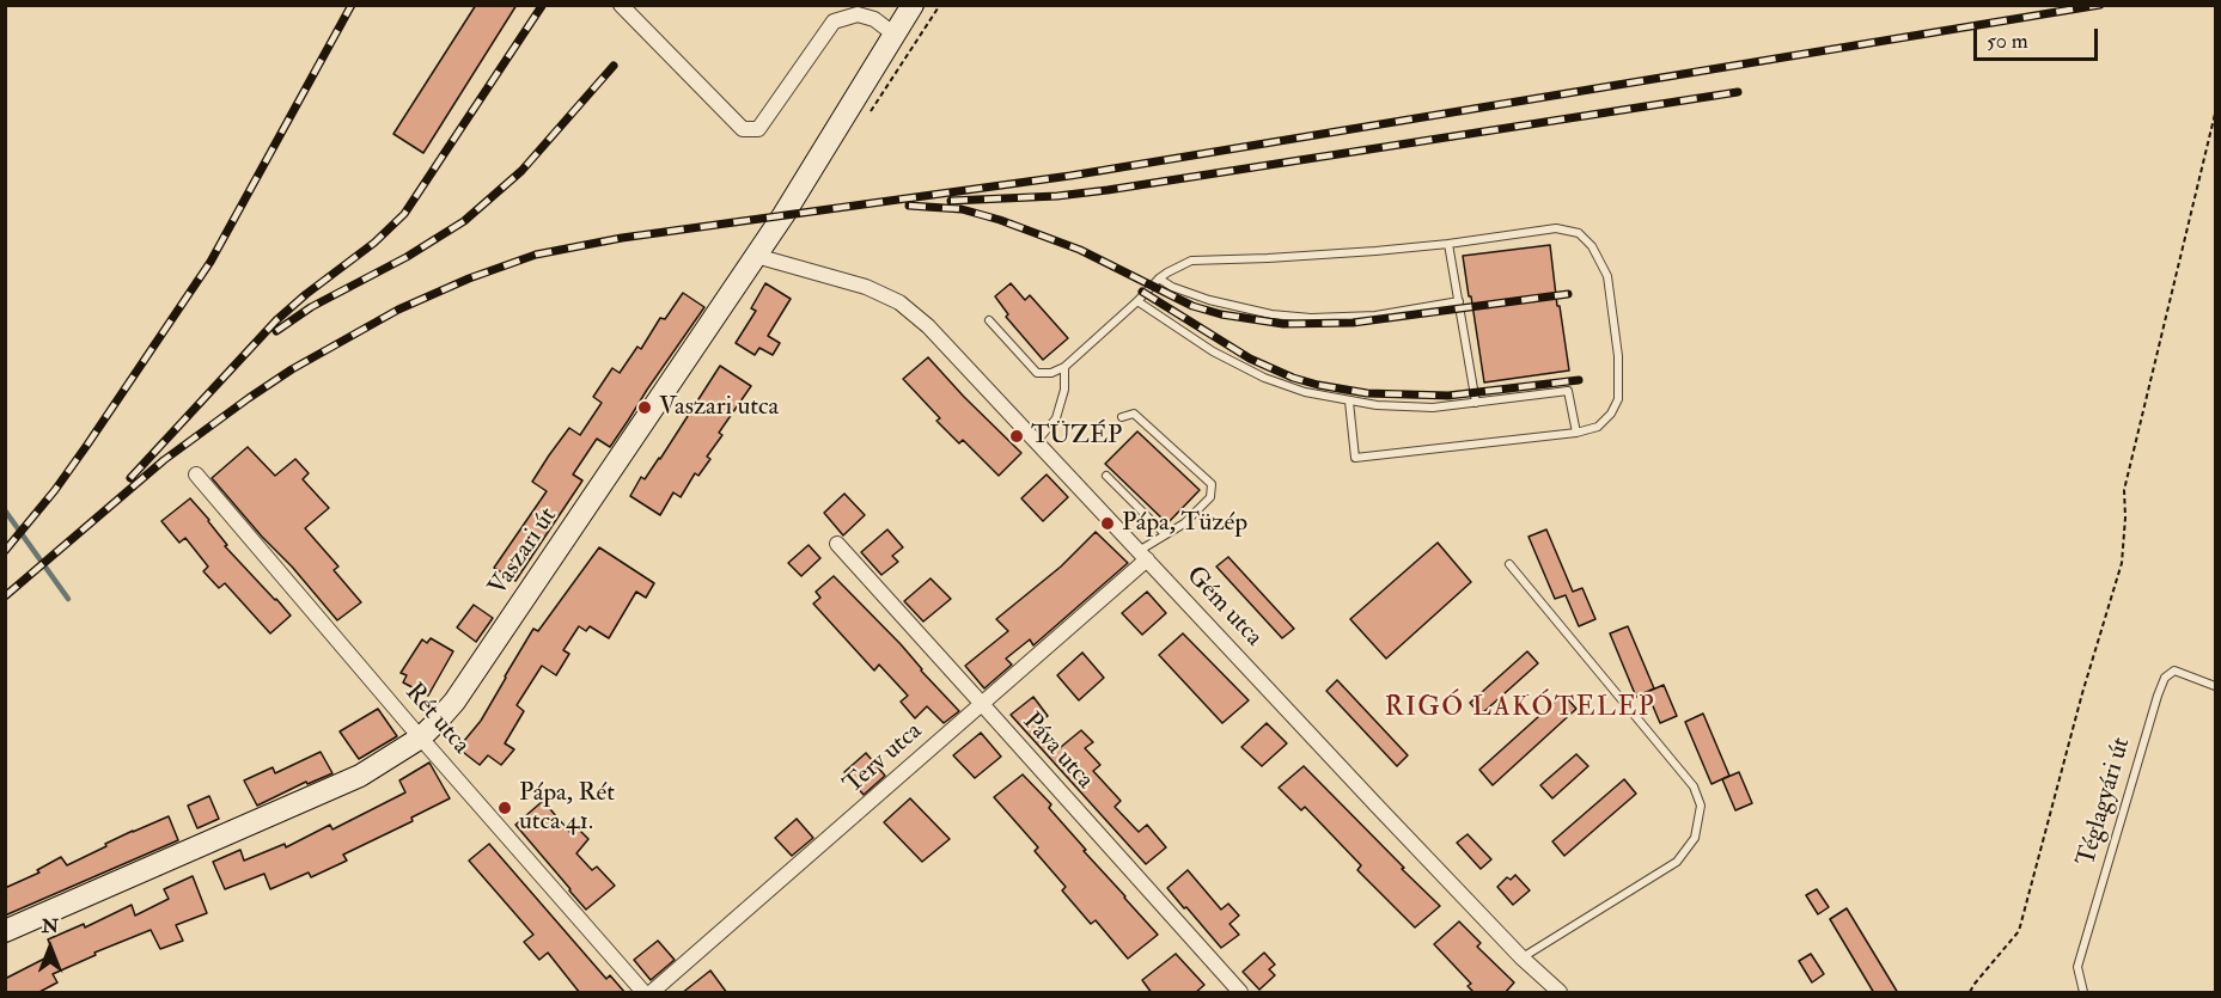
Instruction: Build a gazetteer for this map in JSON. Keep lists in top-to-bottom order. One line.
{"streets":{"main road":["Vaszari út"],"street":["Gém utca","Rét utca","Páva utca","Terv utca"],"lane":["Téglagyári út"]},"crossings":[["Vaszari út","Gém utca"],["Vaszari út","Rét utca"],["Gém utca","Terv utca"],["Páva utca","Terv utca"]],"districts":["RIGÓ LAKÓTELEP"],"places":["Vaszari utca","TÜZÉP","Pápa, Tüzép","Pápa, Rét utca 41."],"scale_bar":"50 m","north":"top"}
